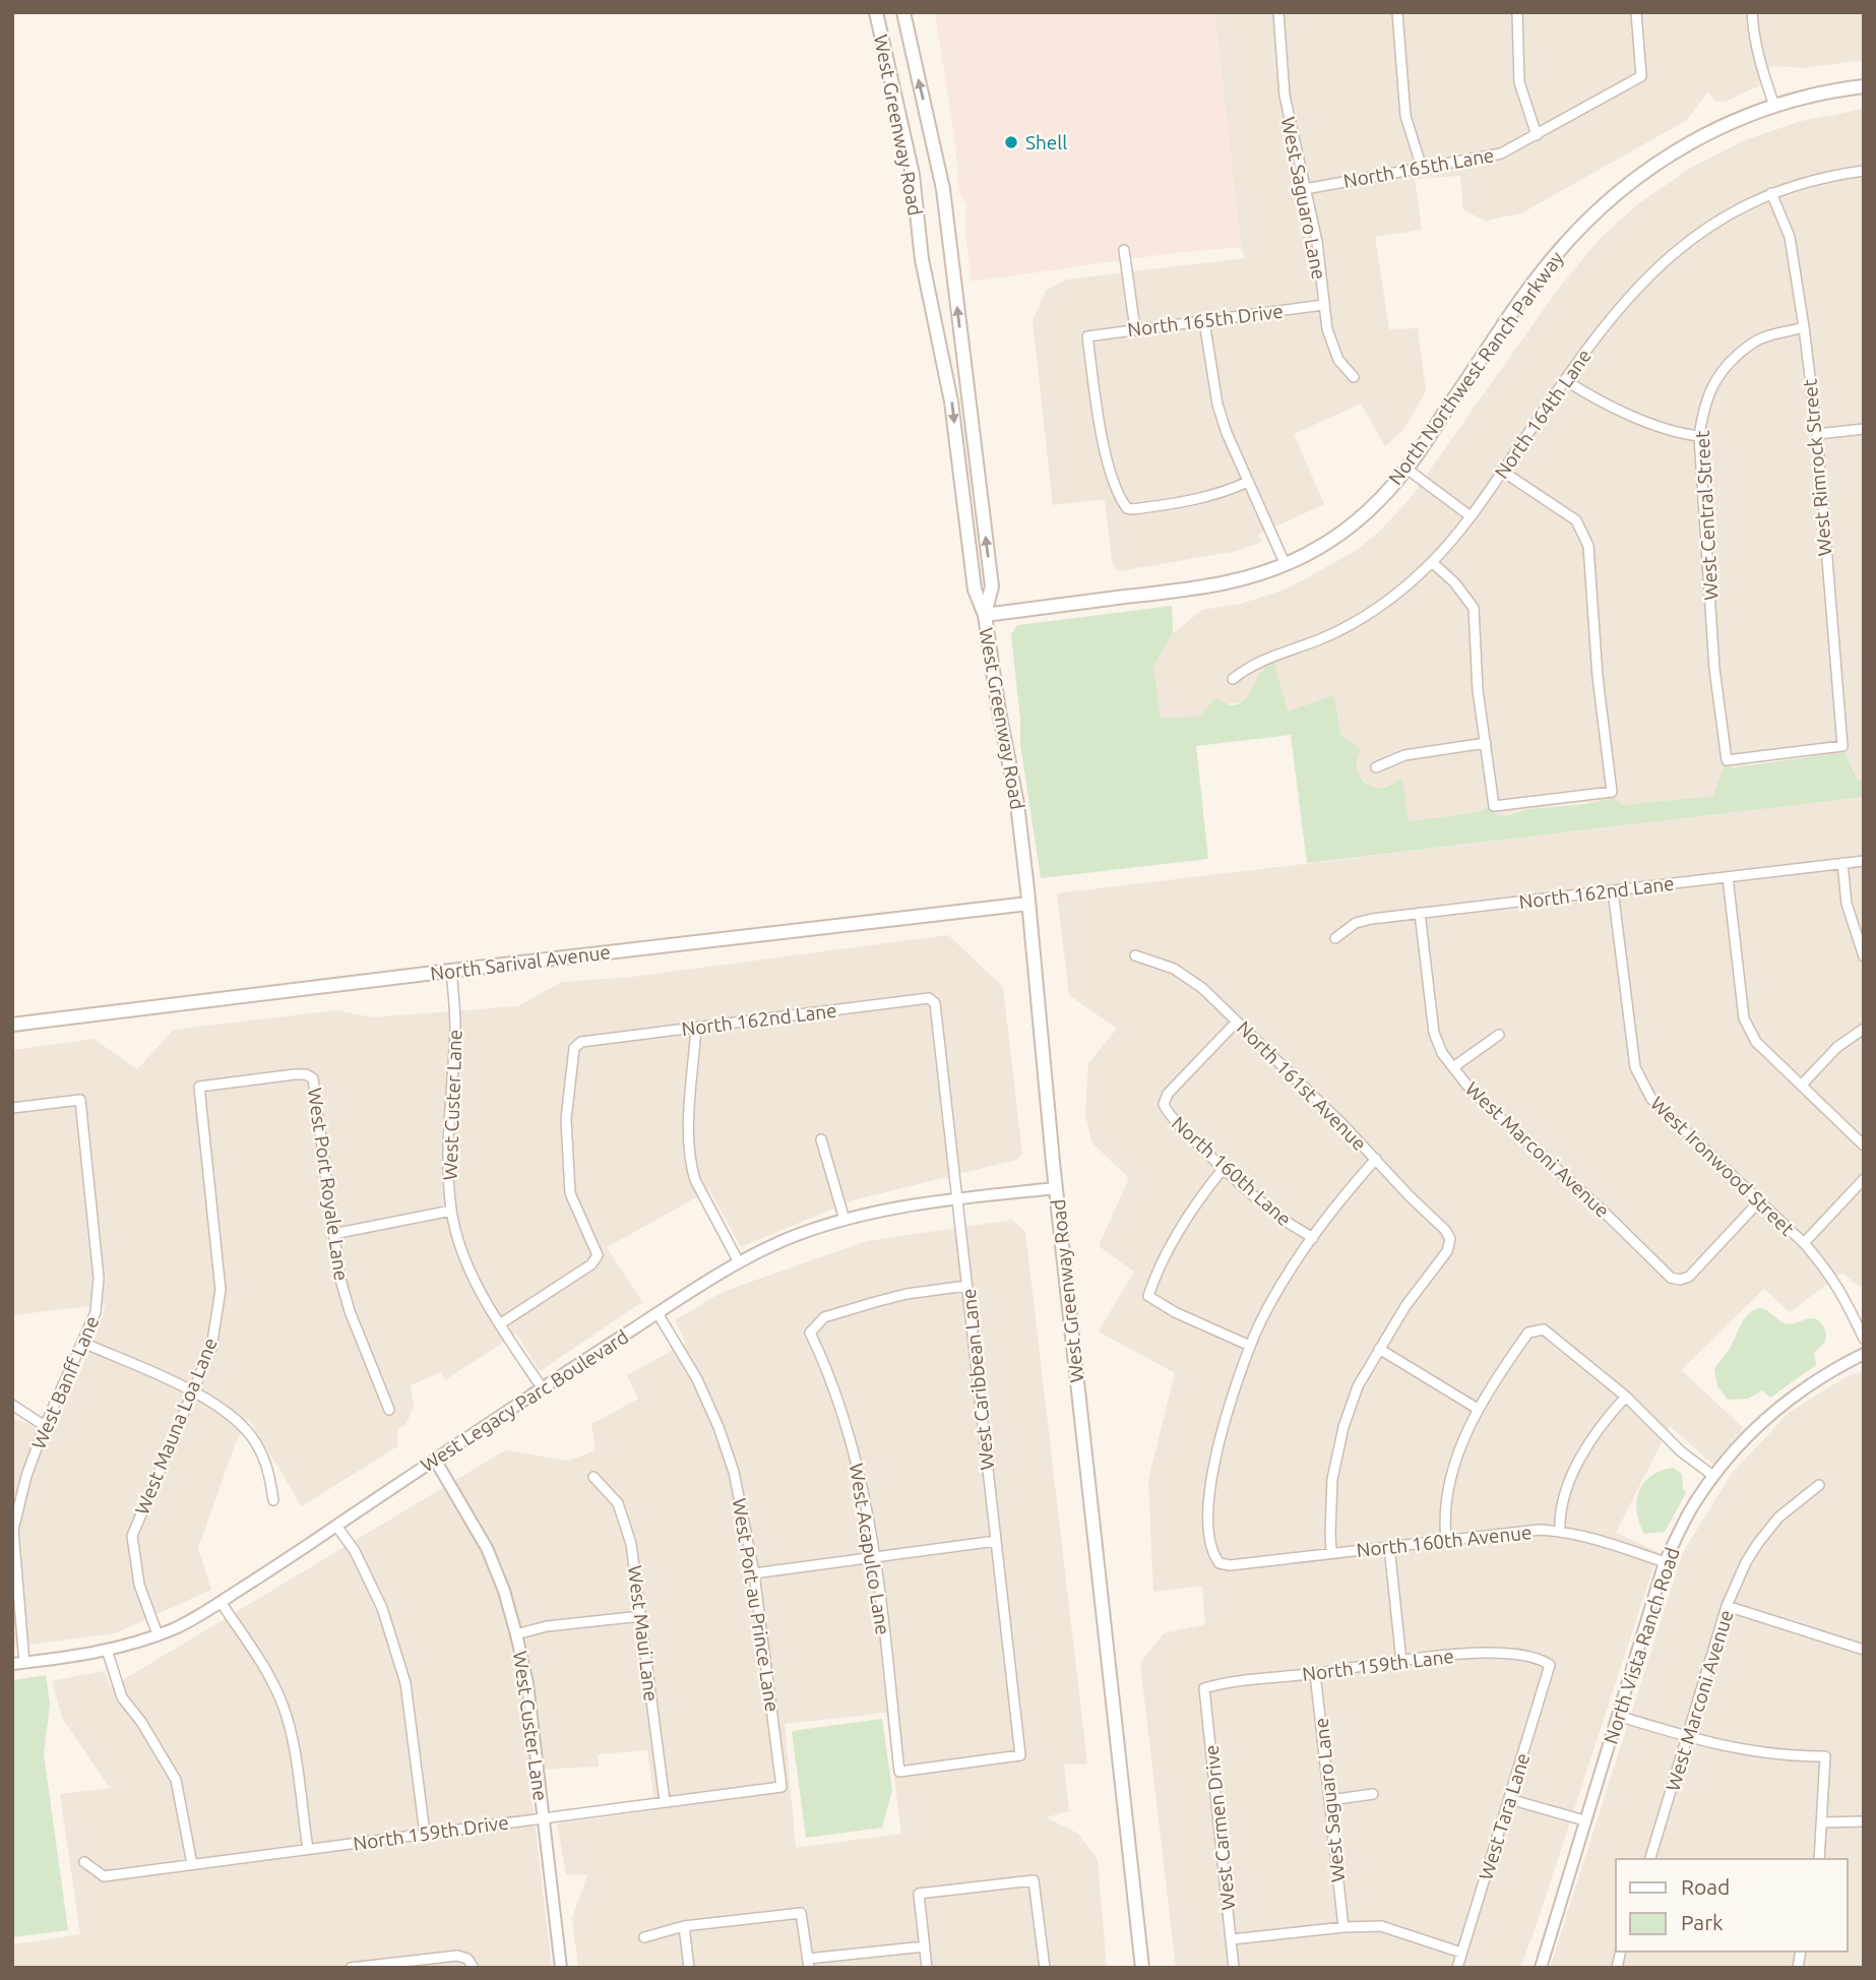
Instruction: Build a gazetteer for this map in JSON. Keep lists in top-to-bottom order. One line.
{"streets":{"main road":["West Greenway Road","North Northwest Ranch Parkway","North Sarival Avenue"],"street":["North 165th Lane","West Saguaro Lane","North 165th Drive","North 164th Lane","West Rimrock Street","West Central Street","North 162nd Lane","North 161st Avenue","West Custer Lane","West Marconi Avenue","West Ironwood Street","North 160th Lane","West Port Royale Lane","West Caribbean Lane","West Banff Lane","West Legacy Parc Boulevard","West Mauna Loa Lane","North 160th Avenue","West Acapulco Lane","West Port au Prince Lane","West Maui Lane","North Vista Ranch Road","North 159th Lane","West Tara Lane","West Carmen Drive","North 159th Drive"]},"crossings":[["West Greenway Road","North Northwest Ranch Parkway"],["West Greenway Road","North Sarival Avenue"],["West Greenway Road","West Legacy Parc Boulevard"],["North 165th Lane","West Saguaro Lane"],["West Saguaro Lane","North 165th Drive"],["West Saguaro Lane","North 159th Lane"],["North 164th Lane","West Rimrock Street"],["West Rimrock Street","West Central Street"],["North 162nd Lane","West Custer Lane"],["North 162nd Lane","West Marconi Avenue"],["North 162nd Lane","West Ironwood Street"],["North 162nd Lane","West Caribbean Lane"],["North Sarival Avenue","West Custer Lane"],["North 161st Avenue","North 160th Lane"],["West Custer Lane","West Legacy Parc Boulevard"],["West Custer Lane","North 159th Drive"],["West Marconi Avenue","West Ironwood Street"],["West Port Royale Lane","West Mauna Loa Lane"],["West Caribbean Lane","West Legacy Parc Boulevard"],["West Caribbean Lane","West Acapulco Lane"],["West Banff Lane","West Legacy Parc Boulevard"],["West Legacy Parc Boulevard","West Mauna Loa Lane"],["West Legacy Parc Boulevard","West Port au Prince Lane"],["North 160th Avenue","North Vista Ranch Road"],["West Port au Prince Lane","North 159th Drive"],["West Maui Lane","North 159th Drive"],["North 159th Lane","West Tara Lane"],["North 159th Lane","West Carmen Drive"]],"places":["Shell"],"legend":["Road","Park"]}
